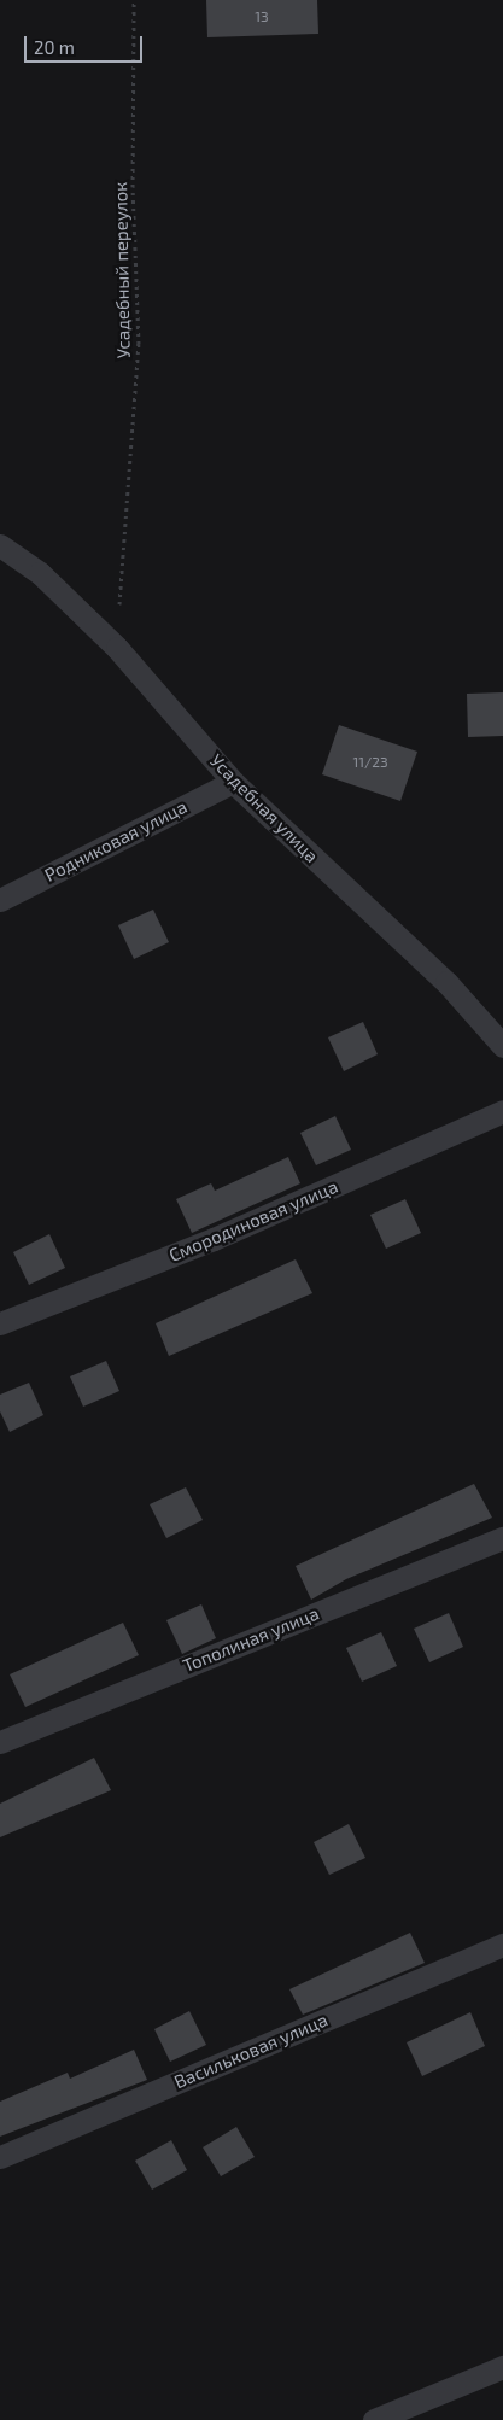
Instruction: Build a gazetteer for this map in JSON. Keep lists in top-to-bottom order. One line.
{"streets":{"lane":["Усадебная улица","Родниковая улица","Смородиновая улица","Тополиная улица","Васильковая улица"],"path":["Усадебный переулок"]},"crossings":[["Усадебный переулок","Усадебная улица"],["Усадебная улица","Родниковая улица"]],"house_numbers":["13","11/23"],"scale_bar":"20 m"}
